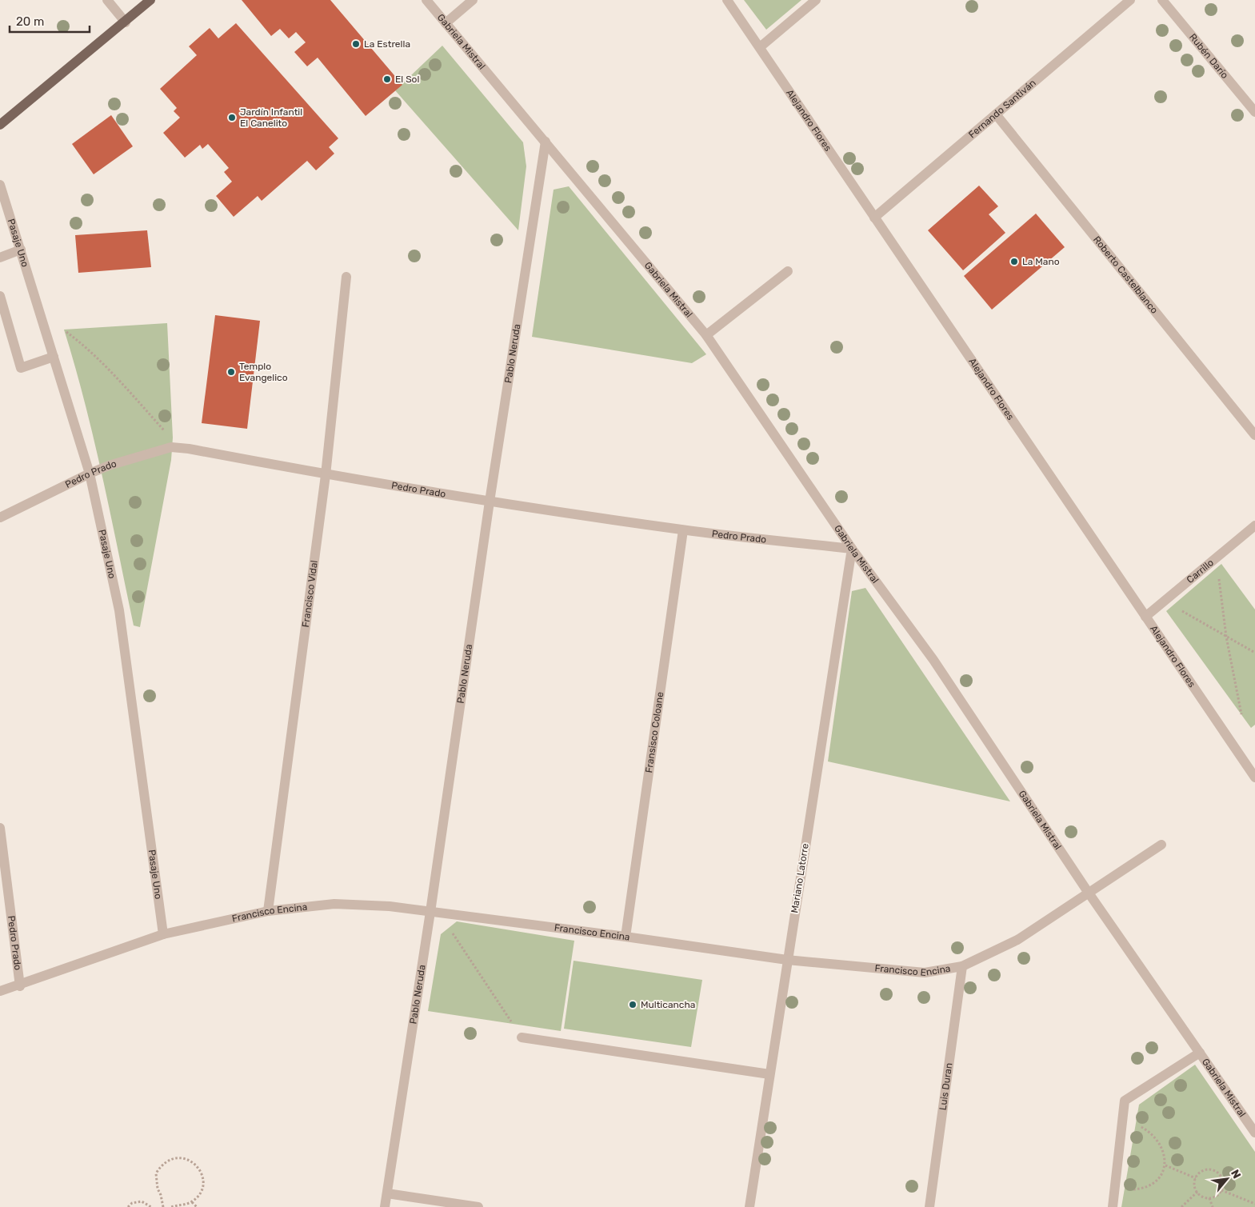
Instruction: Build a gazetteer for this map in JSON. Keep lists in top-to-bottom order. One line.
{"streets":{"street":["Gabriela Mistral","Rubén Darío","Fernando Santiván","Alejandro Flores","Pasaje Uno","Roberto Castelblanco","Pablo Neruda","Pedro Prado","Carrillo","Francisco Vidal","Fransisco Coloane","Mariano Latorre","Francisco Encina","Luis Duran"]},"crossings":[["Gabriela Mistral","Pablo Neruda"],["Gabriela Mistral","Pedro Prado"],["Gabriela Mistral","Mariano Latorre"],["Gabriela Mistral","Francisco Encina"],["Fernando Santiván","Alejandro Flores"],["Fernando Santiván","Roberto Castelblanco"],["Alejandro Flores","Carrillo"],["Pasaje Uno","Pedro Prado"],["Pasaje Uno","Francisco Encina"],["Pablo Neruda","Pedro Prado"],["Pablo Neruda","Francisco Encina"],["Pedro Prado","Francisco Vidal"],["Pedro Prado","Fransisco Coloane"],["Pedro Prado","Mariano Latorre"],["Pedro Prado","Francisco Encina"],["Francisco Vidal","Francisco Encina"],["Fransisco Coloane","Francisco Encina"],["Mariano Latorre","Francisco Encina"],["Francisco Encina","Luis Duran"]],"places":["La Estrella","El Sol","Jardín Infantil El Canelito","La Mano","Templo Evangelico","Multicancha"],"scale_bar":"20 m","north":"top right"}
